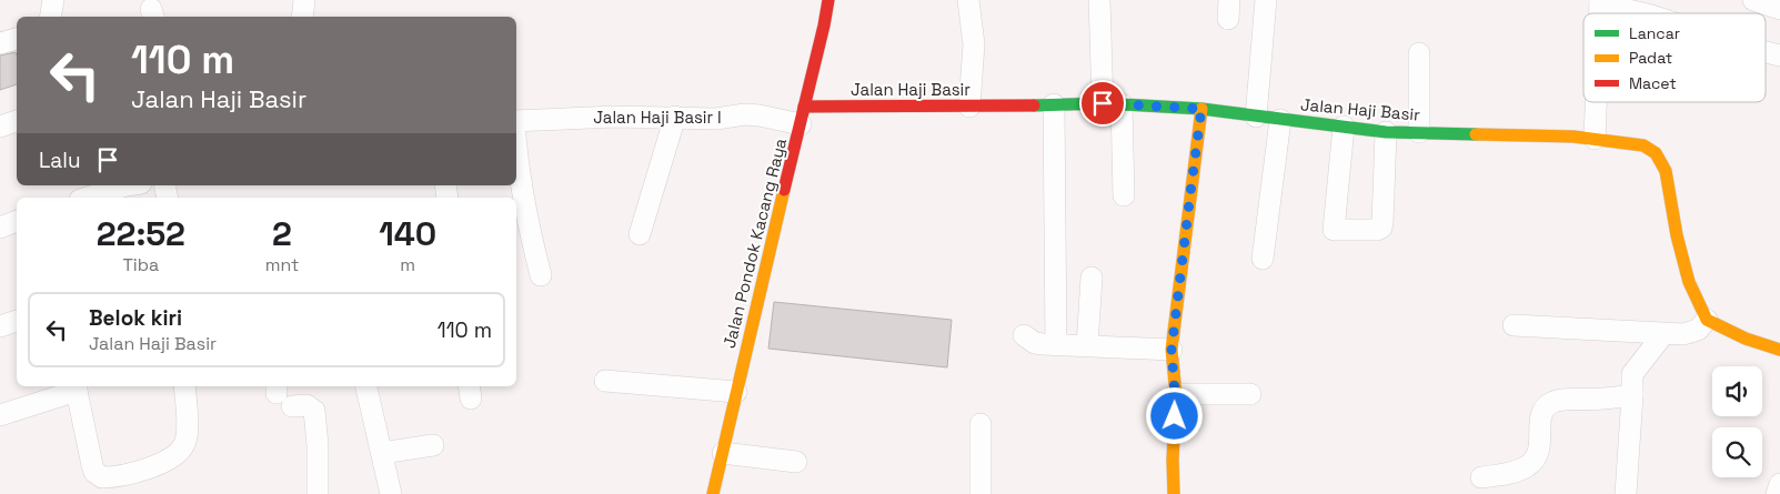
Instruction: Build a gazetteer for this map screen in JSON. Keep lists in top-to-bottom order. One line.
{"streets":{"street":["Jalan Haji Basir","Jalan Haji Basir I","Jalan Pondok Kacang Raya"]},"crossings":[["Jalan Haji Basir","Jalan Haji Basir I"],["Jalan Haji Basir","Jalan Pondok Kacang Raya"],["Jalan Haji Basir I","Jalan Pondok Kacang Raya"]],"legend":["Lancar","Padat","Macet"],"page":{"turn":["110 m","Jalan Haji Basir"],"then":"Lalu","eta":["22:52","Tiba","2","mnt","140","m"],"list":[{"name":"Belok kiri","note":"Jalan Haji Basir","value":"110 m"}]}}
